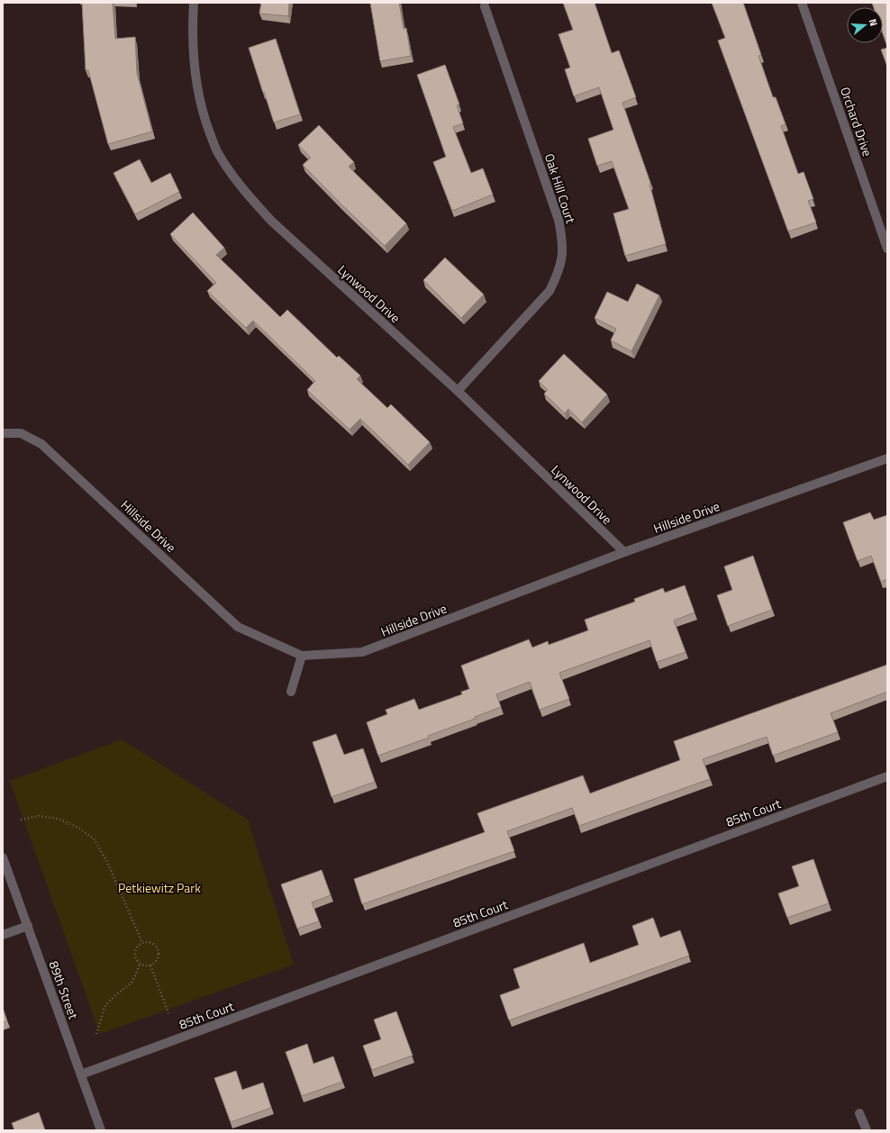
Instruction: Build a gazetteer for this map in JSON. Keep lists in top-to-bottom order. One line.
{"streets":{"street":["Orchard Drive","Oak Hill Court","Lynwood Drive","Hillside Drive","85th Court","89th Street"]},"crossings":[["Oak Hill Court","Lynwood Drive"],["Lynwood Drive","Hillside Drive"],["85th Court","89th Street"]],"parks":["Petkiewitz Park"],"north":"right"}
